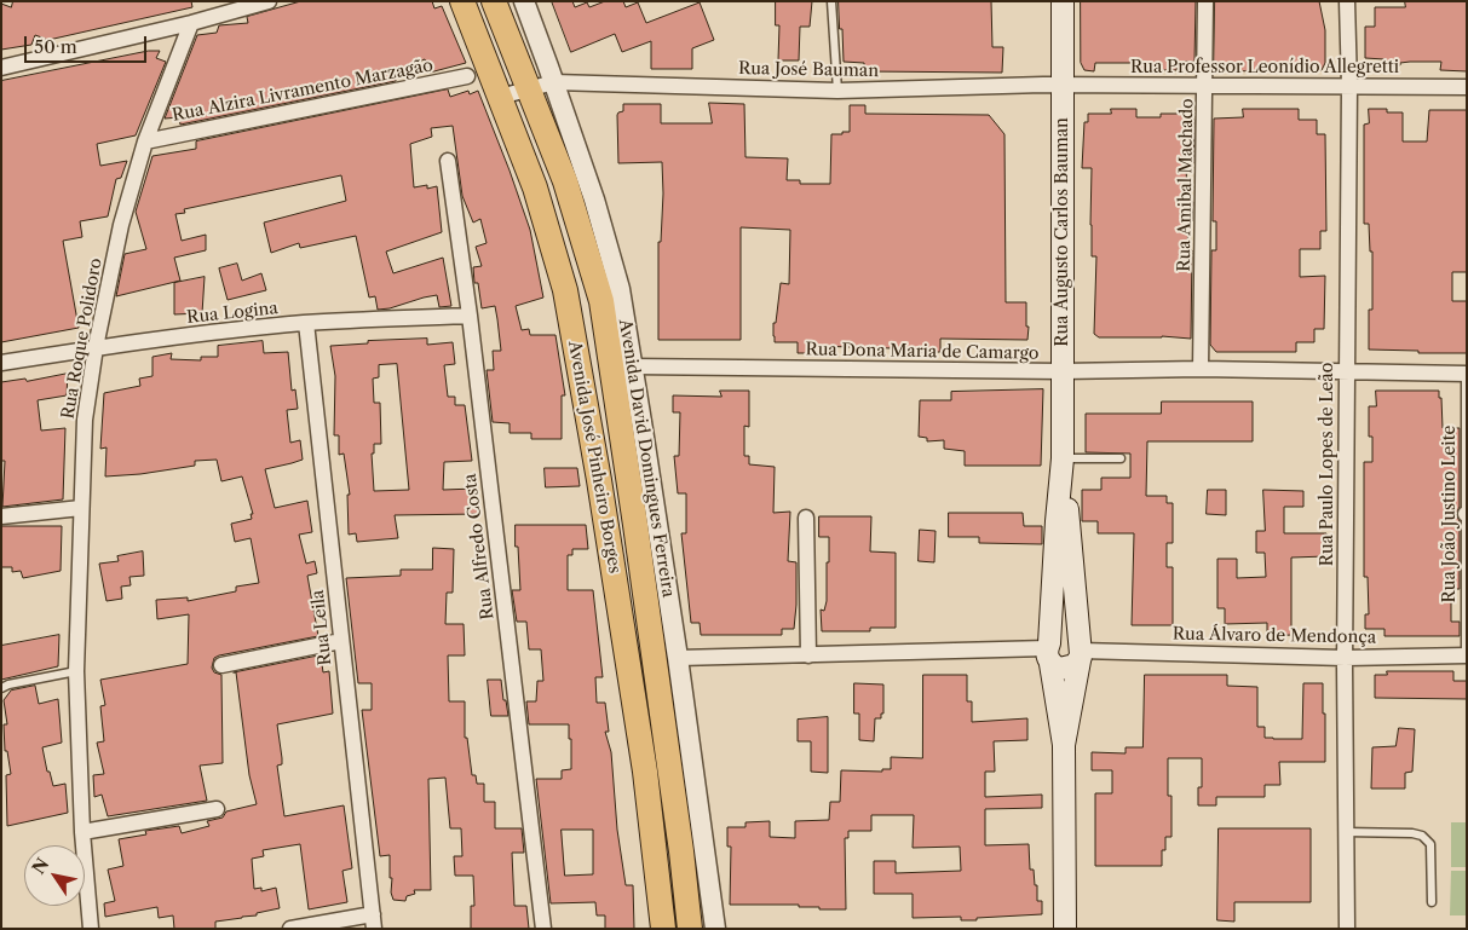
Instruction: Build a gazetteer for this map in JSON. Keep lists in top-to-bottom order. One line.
{"streets":{"main road":["Rua Augusto Carlos Bauman","Avenida José Pinheiro Borges"],"street":["Rua Professor Leonídio Allegretti","Rua José Bauman","Rua Alzira Livramento Marzagão","Rua Amibal Machado","Rua Logina","Rua Roque Polidoro","Rua Dona Maria de Camargo","Avenida David Domingues Ferreira","Rua Paulo Lopes de Leão","Rua Alfredo Costa","Rua Leila","Rua Álvaro de Mendonça"],"lane":["Rua João Justino Leite"]},"crossings":[["Rua Professor Leonídio Allegretti","Rua José Bauman"],["Rua Professor Leonídio Allegretti","Rua Amibal Machado"],["Rua Professor Leonídio Allegretti","Rua Augusto Carlos Bauman"],["Rua Professor Leonídio Allegretti","Rua Paulo Lopes de Leão"],["Rua José Bauman","Rua Augusto Carlos Bauman"],["Rua José Bauman","Avenida David Domingues Ferreira"],["Rua Alzira Livramento Marzagão","Rua Roque Polidoro"],["Rua Amibal Machado","Rua Dona Maria de Camargo"],["Rua Augusto Carlos Bauman","Rua Dona Maria de Camargo"],["Rua Augusto Carlos Bauman","Rua Álvaro de Mendonça"],["Rua Logina","Rua Roque Polidoro"],["Rua Logina","Rua Alfredo Costa"],["Rua Logina","Rua Leila"],["Rua Dona Maria de Camargo","Avenida David Domingues Ferreira"],["Rua Dona Maria de Camargo","Rua Paulo Lopes de Leão"],["Rua Dona Maria de Camargo","Rua João Justino Leite"],["Rua Paulo Lopes de Leão","Rua Álvaro de Mendonça"],["Rua João Justino Leite","Rua Álvaro de Mendonça"]],"scale_bar":"50 m","north":"top left"}
